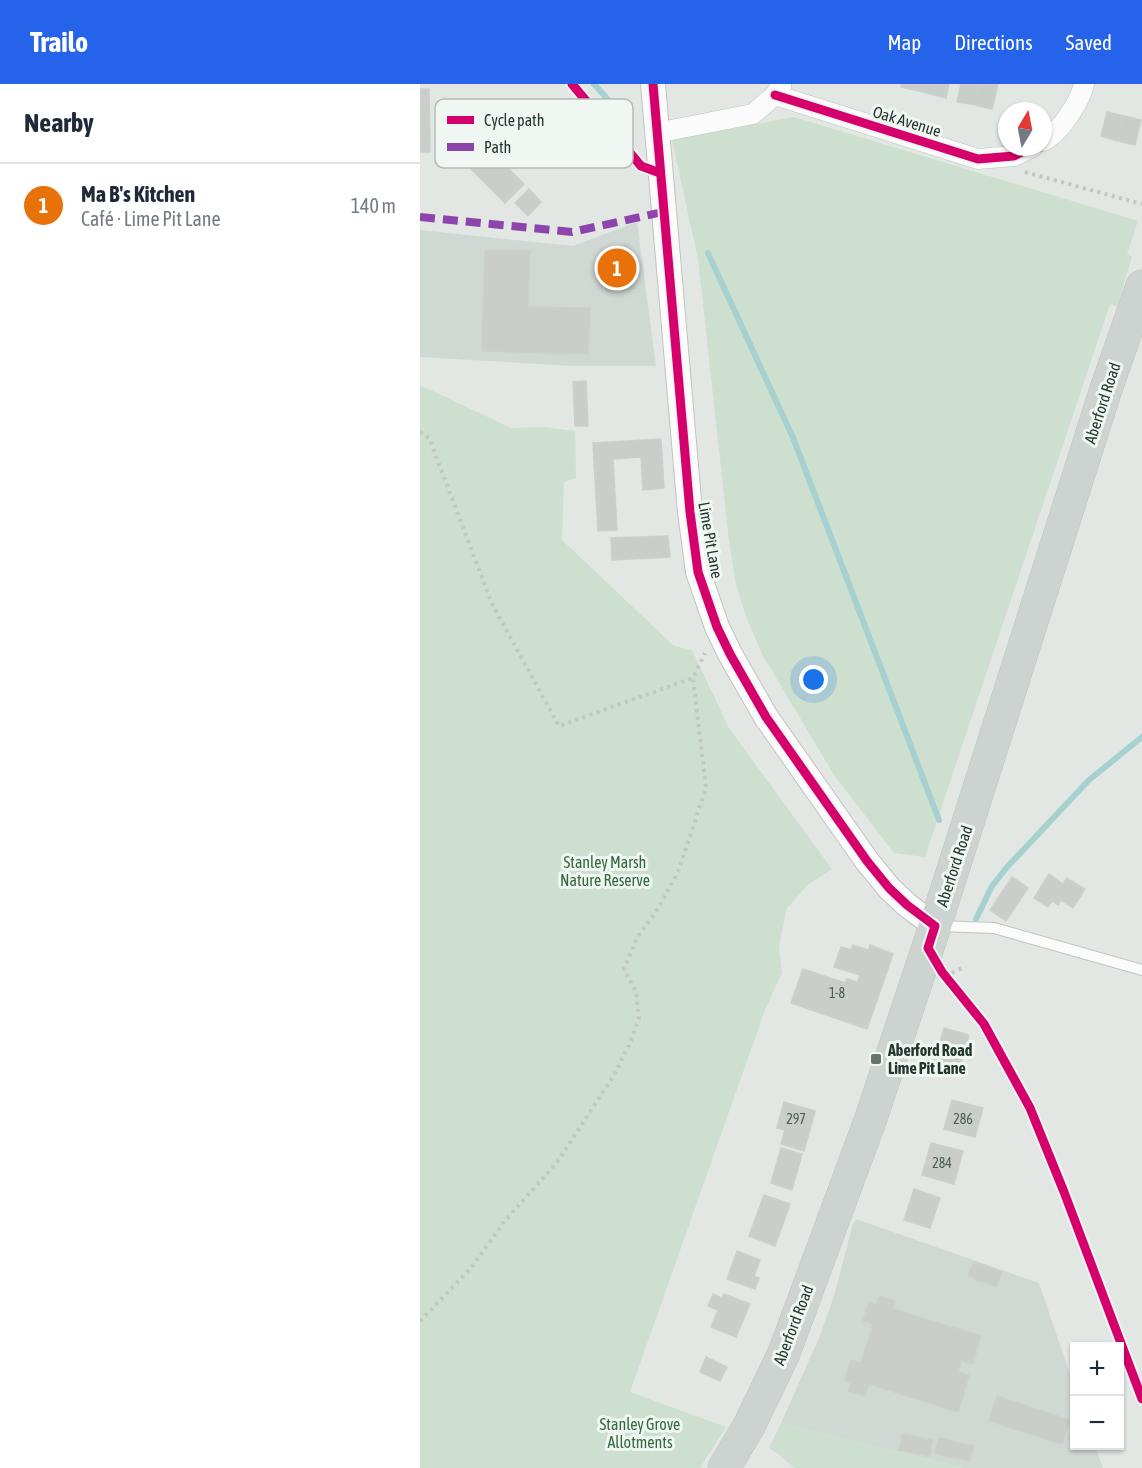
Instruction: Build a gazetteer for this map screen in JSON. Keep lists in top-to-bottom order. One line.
{"streets":{"main road":["Aberford Road"],"street":["Oak Avenue","Lime Pit Lane"]},"crossings":[["Aberford Road","Lime Pit Lane"]],"parks":["Stanley Marsh Nature Reserve","Stanley Grove Allotments"],"places":{"transit":["Aberford Road Lime Pit Lane"]},"house_numbers":["1-8","297","286","284"],"legend":["Cycle path","Path"],"north":"top","page":{"header":"Trailo","nav":["Map","Directions","Saved"],"heading":"Nearby","list":[{"mark":"1","name":"Ma B's Kitchen","note":"Café · Lime Pit Lane","value":"140 m"}],"pins":"1","map_buttons":["+","−"]}}
